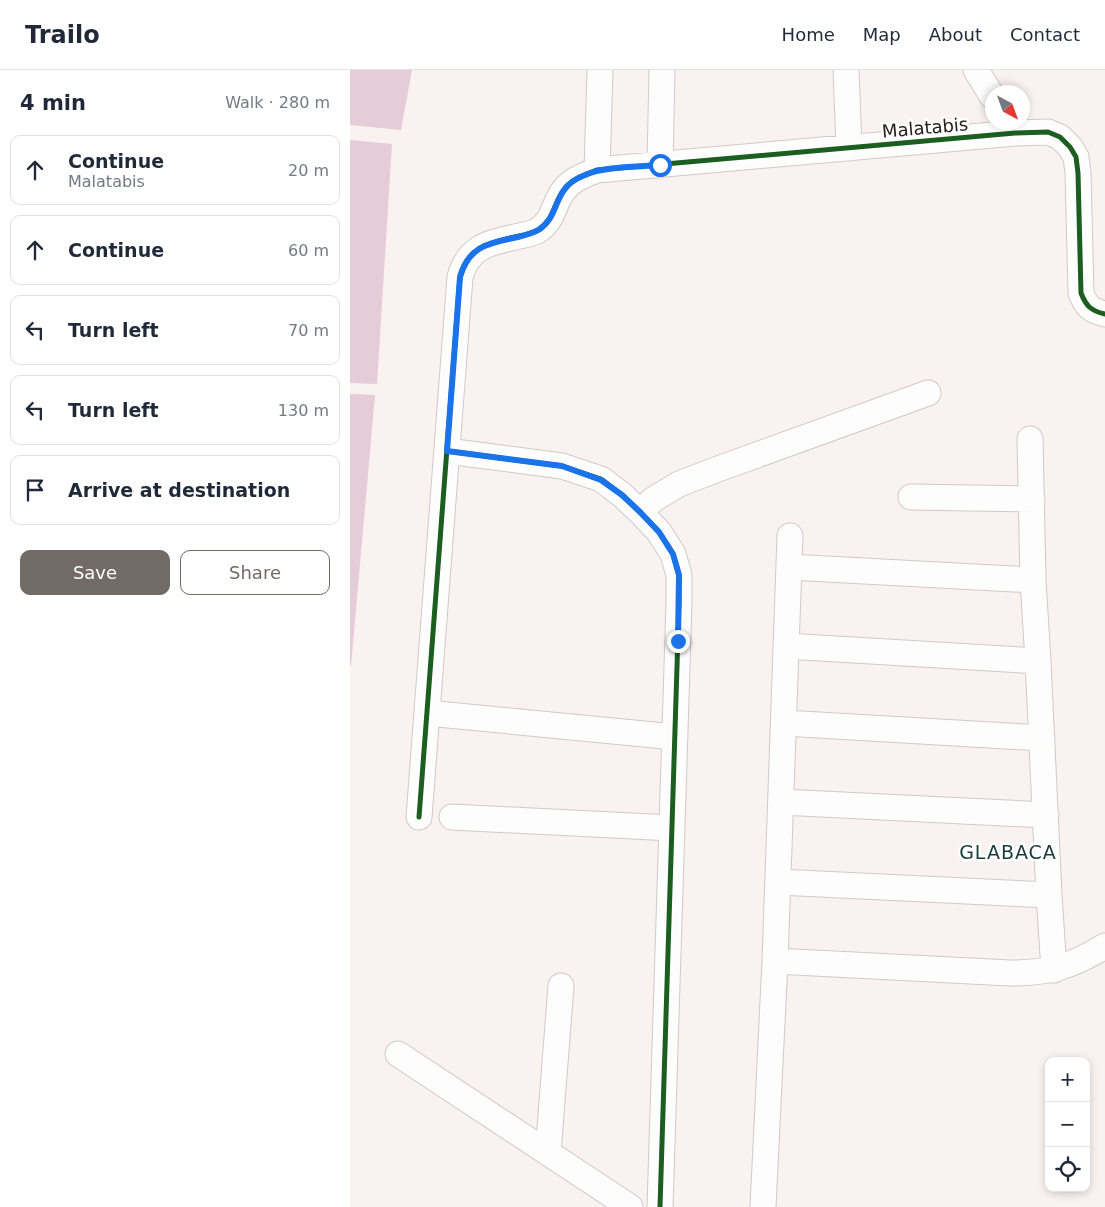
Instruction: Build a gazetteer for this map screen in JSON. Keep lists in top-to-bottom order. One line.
{"streets":{"street":["Malatabis"]},"districts":["GLABACA"],"north":"bottom right","page":{"header":"Trailo","nav":["Home","Map","About","Contact"],"heading":["4 min","Walk · 280 m"],"list":[["Continue","Malatabis","20 m"],["Continue","60 m"],["Turn left","70 m"],["Turn left","130 m"],"Arrive at destination"],"buttons":["Save","Share"],"map_buttons":["+","−"]}}
